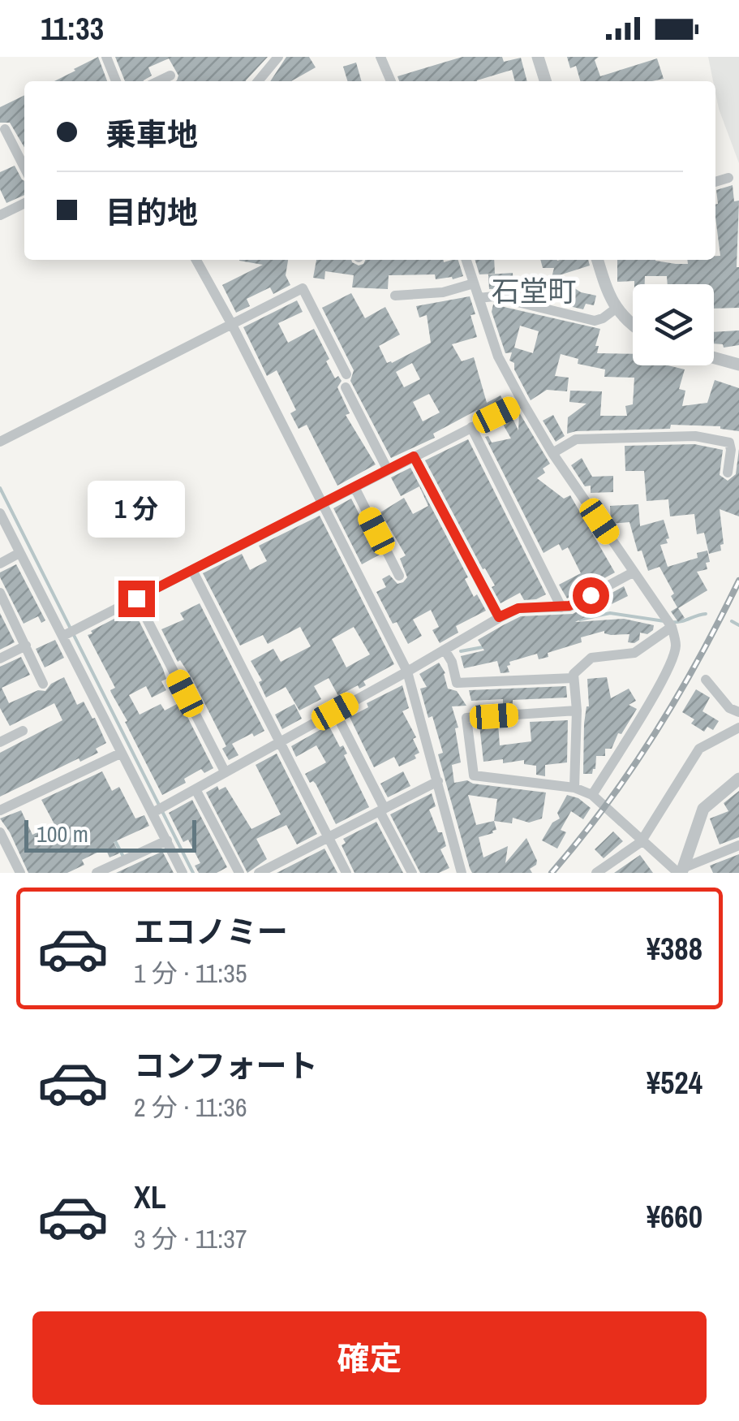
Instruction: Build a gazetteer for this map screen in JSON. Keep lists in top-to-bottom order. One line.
{"districts":["石堂町"],"scale_bar":"100 m","page":{"status":"11:33","banner":["乗車地","目的地"],"bubble":"1 分","scale":"100 m","list":[{"name":"エコノミー","note":"1 分 · 11:35","value":"¥388"},{"name":"コンフォート","note":"2 分 · 11:36","value":"¥524"},{"name":"XL","note":"3 分 · 11:37","value":"¥660"}],"buttons":"確定"}}
